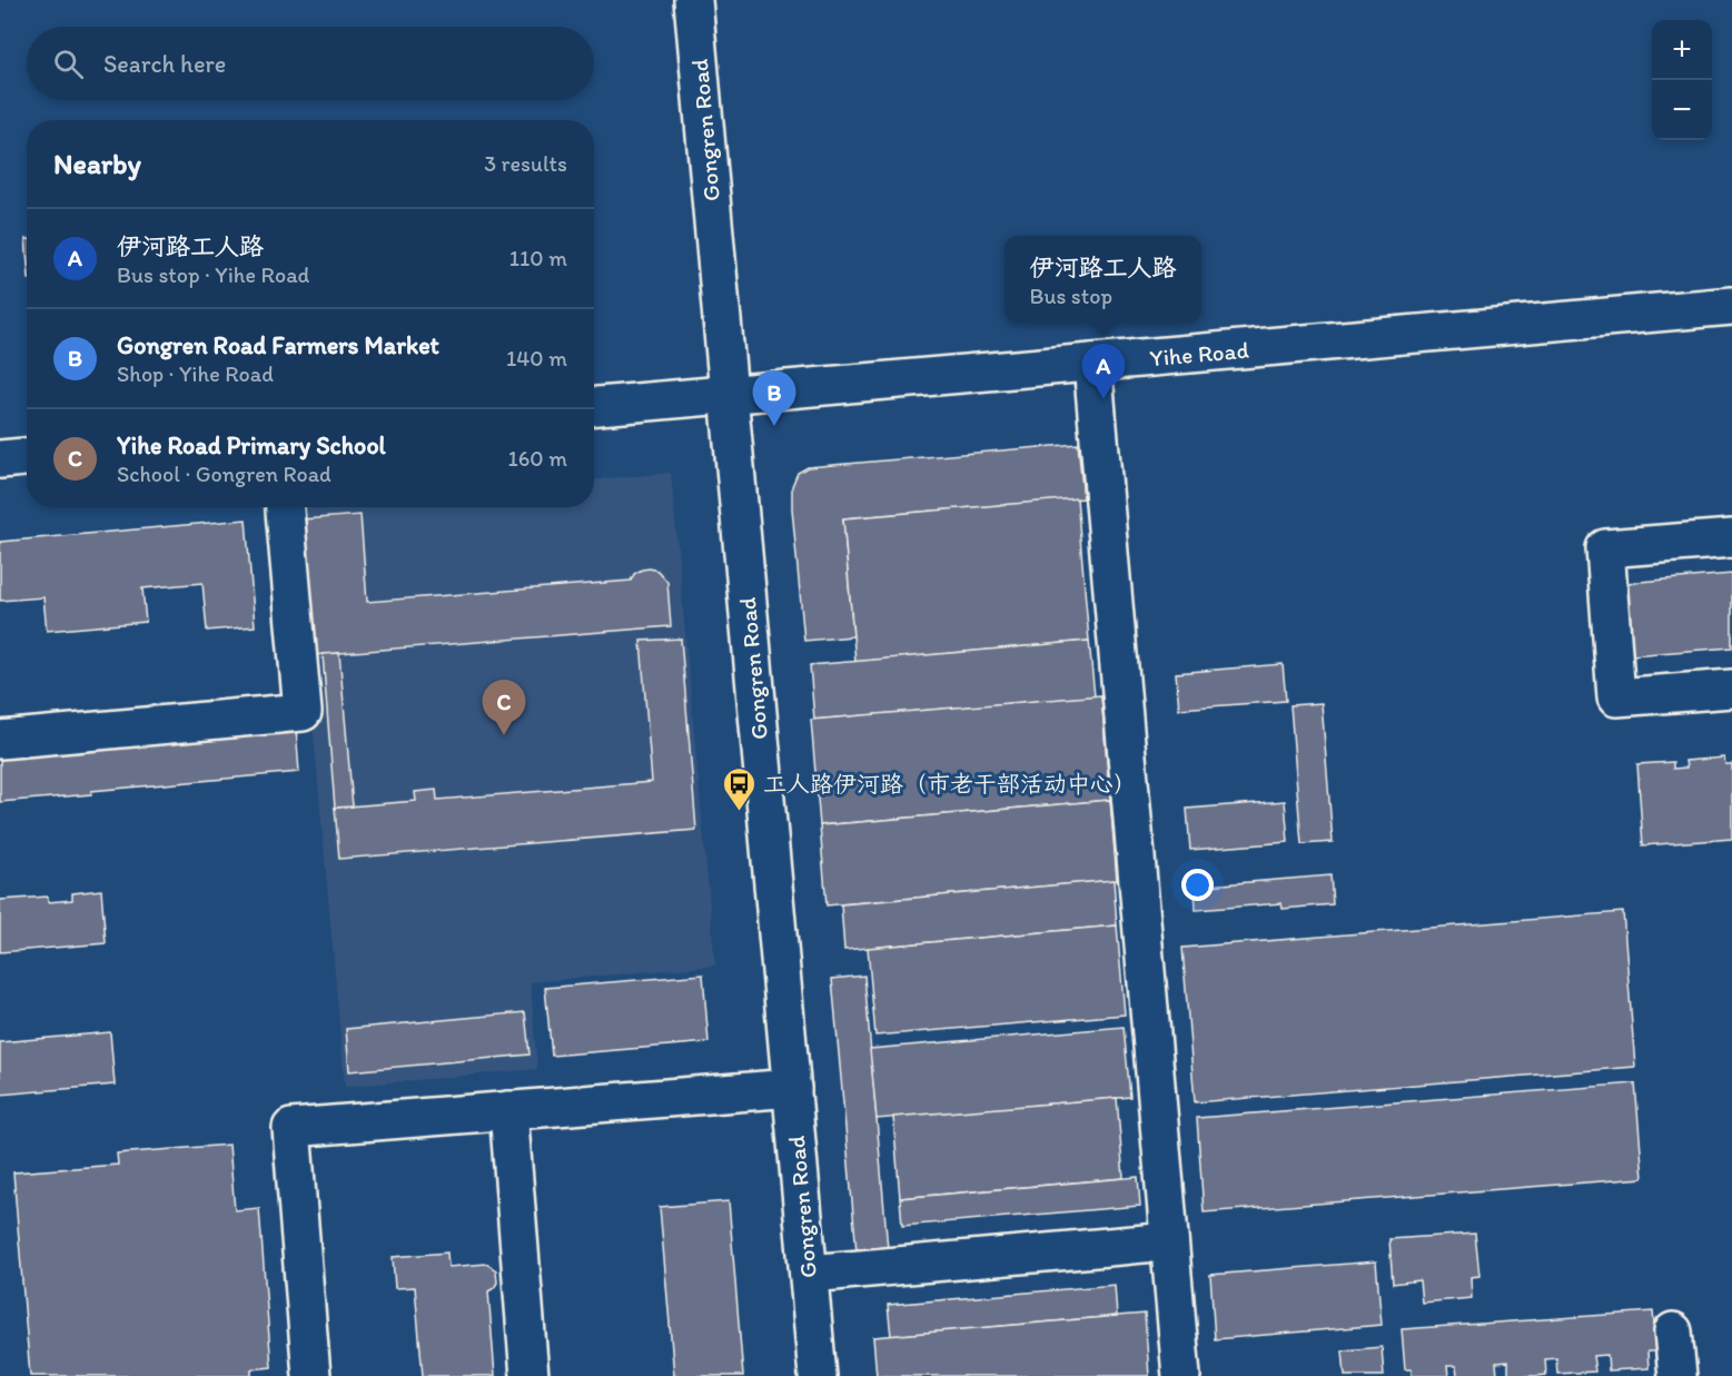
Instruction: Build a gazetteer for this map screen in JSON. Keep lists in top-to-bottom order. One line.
{"streets":{"street":["Gongren Road","Yihe Road"]},"crossings":[["Gongren Road","Yihe Road"]],"places":{"bus stop":["工人路伊河路（市老干部活动中心）"]},"page":{"map_buttons":["+","−"],"search":"Search here","heading":["Nearby","3 results"],"list":[{"mark":"A","name":"伊河路工人路","note":"Bus stop · Yihe Road","value":"110 m"},{"mark":"B","name":"Gongren Road Farmers Market","note":"Shop · Yihe Road","value":"140 m"},{"mark":"C","name":"Yihe Road Primary School","note":"School · Gongren Road","value":"160 m"}],"popup":["伊河路工人路","Bus stop"],"pins":["A","B","C"]}}
